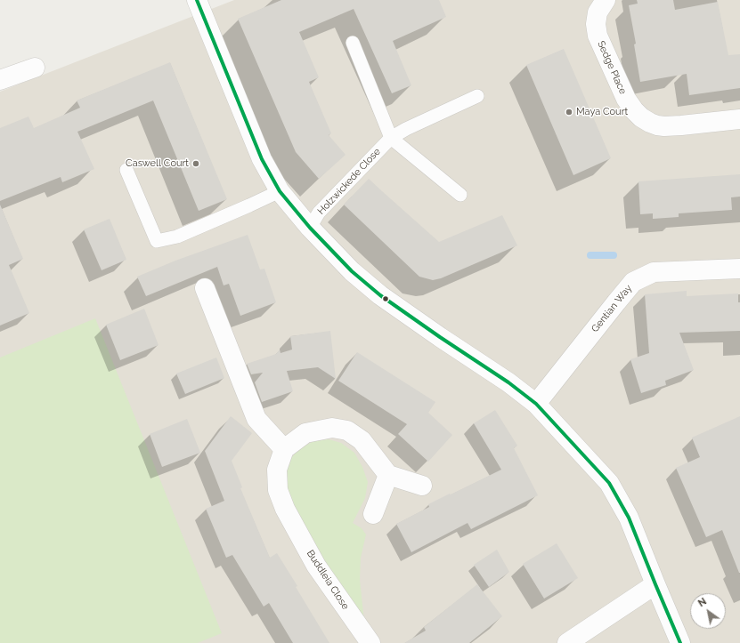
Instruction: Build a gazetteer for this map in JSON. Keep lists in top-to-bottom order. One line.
{"streets":{"street":["Sedge Place","Gentian Way","Buddleia Close"],"lane":["Holzwickede Close"]},"places":["Maya Court","Caswell Court"],"north":"top left"}
